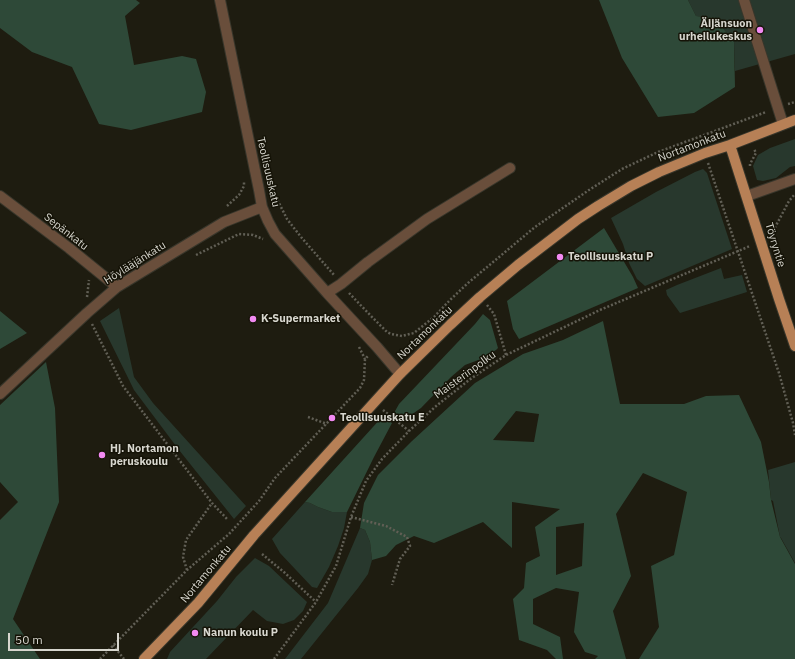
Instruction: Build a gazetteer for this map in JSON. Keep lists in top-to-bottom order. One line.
{"streets":{"main road":["Nortamonkatu","Töyryntie"],"street":["Teollisuuskatu","Sepänkatu","Höylääjänkatu"],"path":["Maisterinpolku"]},"crossings":[["Nortamonkatu","Teollisuuskatu"],["Nortamonkatu","Töyryntie"],["Teollisuuskatu","Höylääjänkatu"],["Sepänkatu","Höylääjänkatu"]],"places":["Äijänsuon urheilukeskus","Teollisuuskatu P","K-Supermarket","Teollisuuskatu E","Hj. Nortamon peruskoulu","Nanun koulu P"],"scale_bar":"50 m"}
